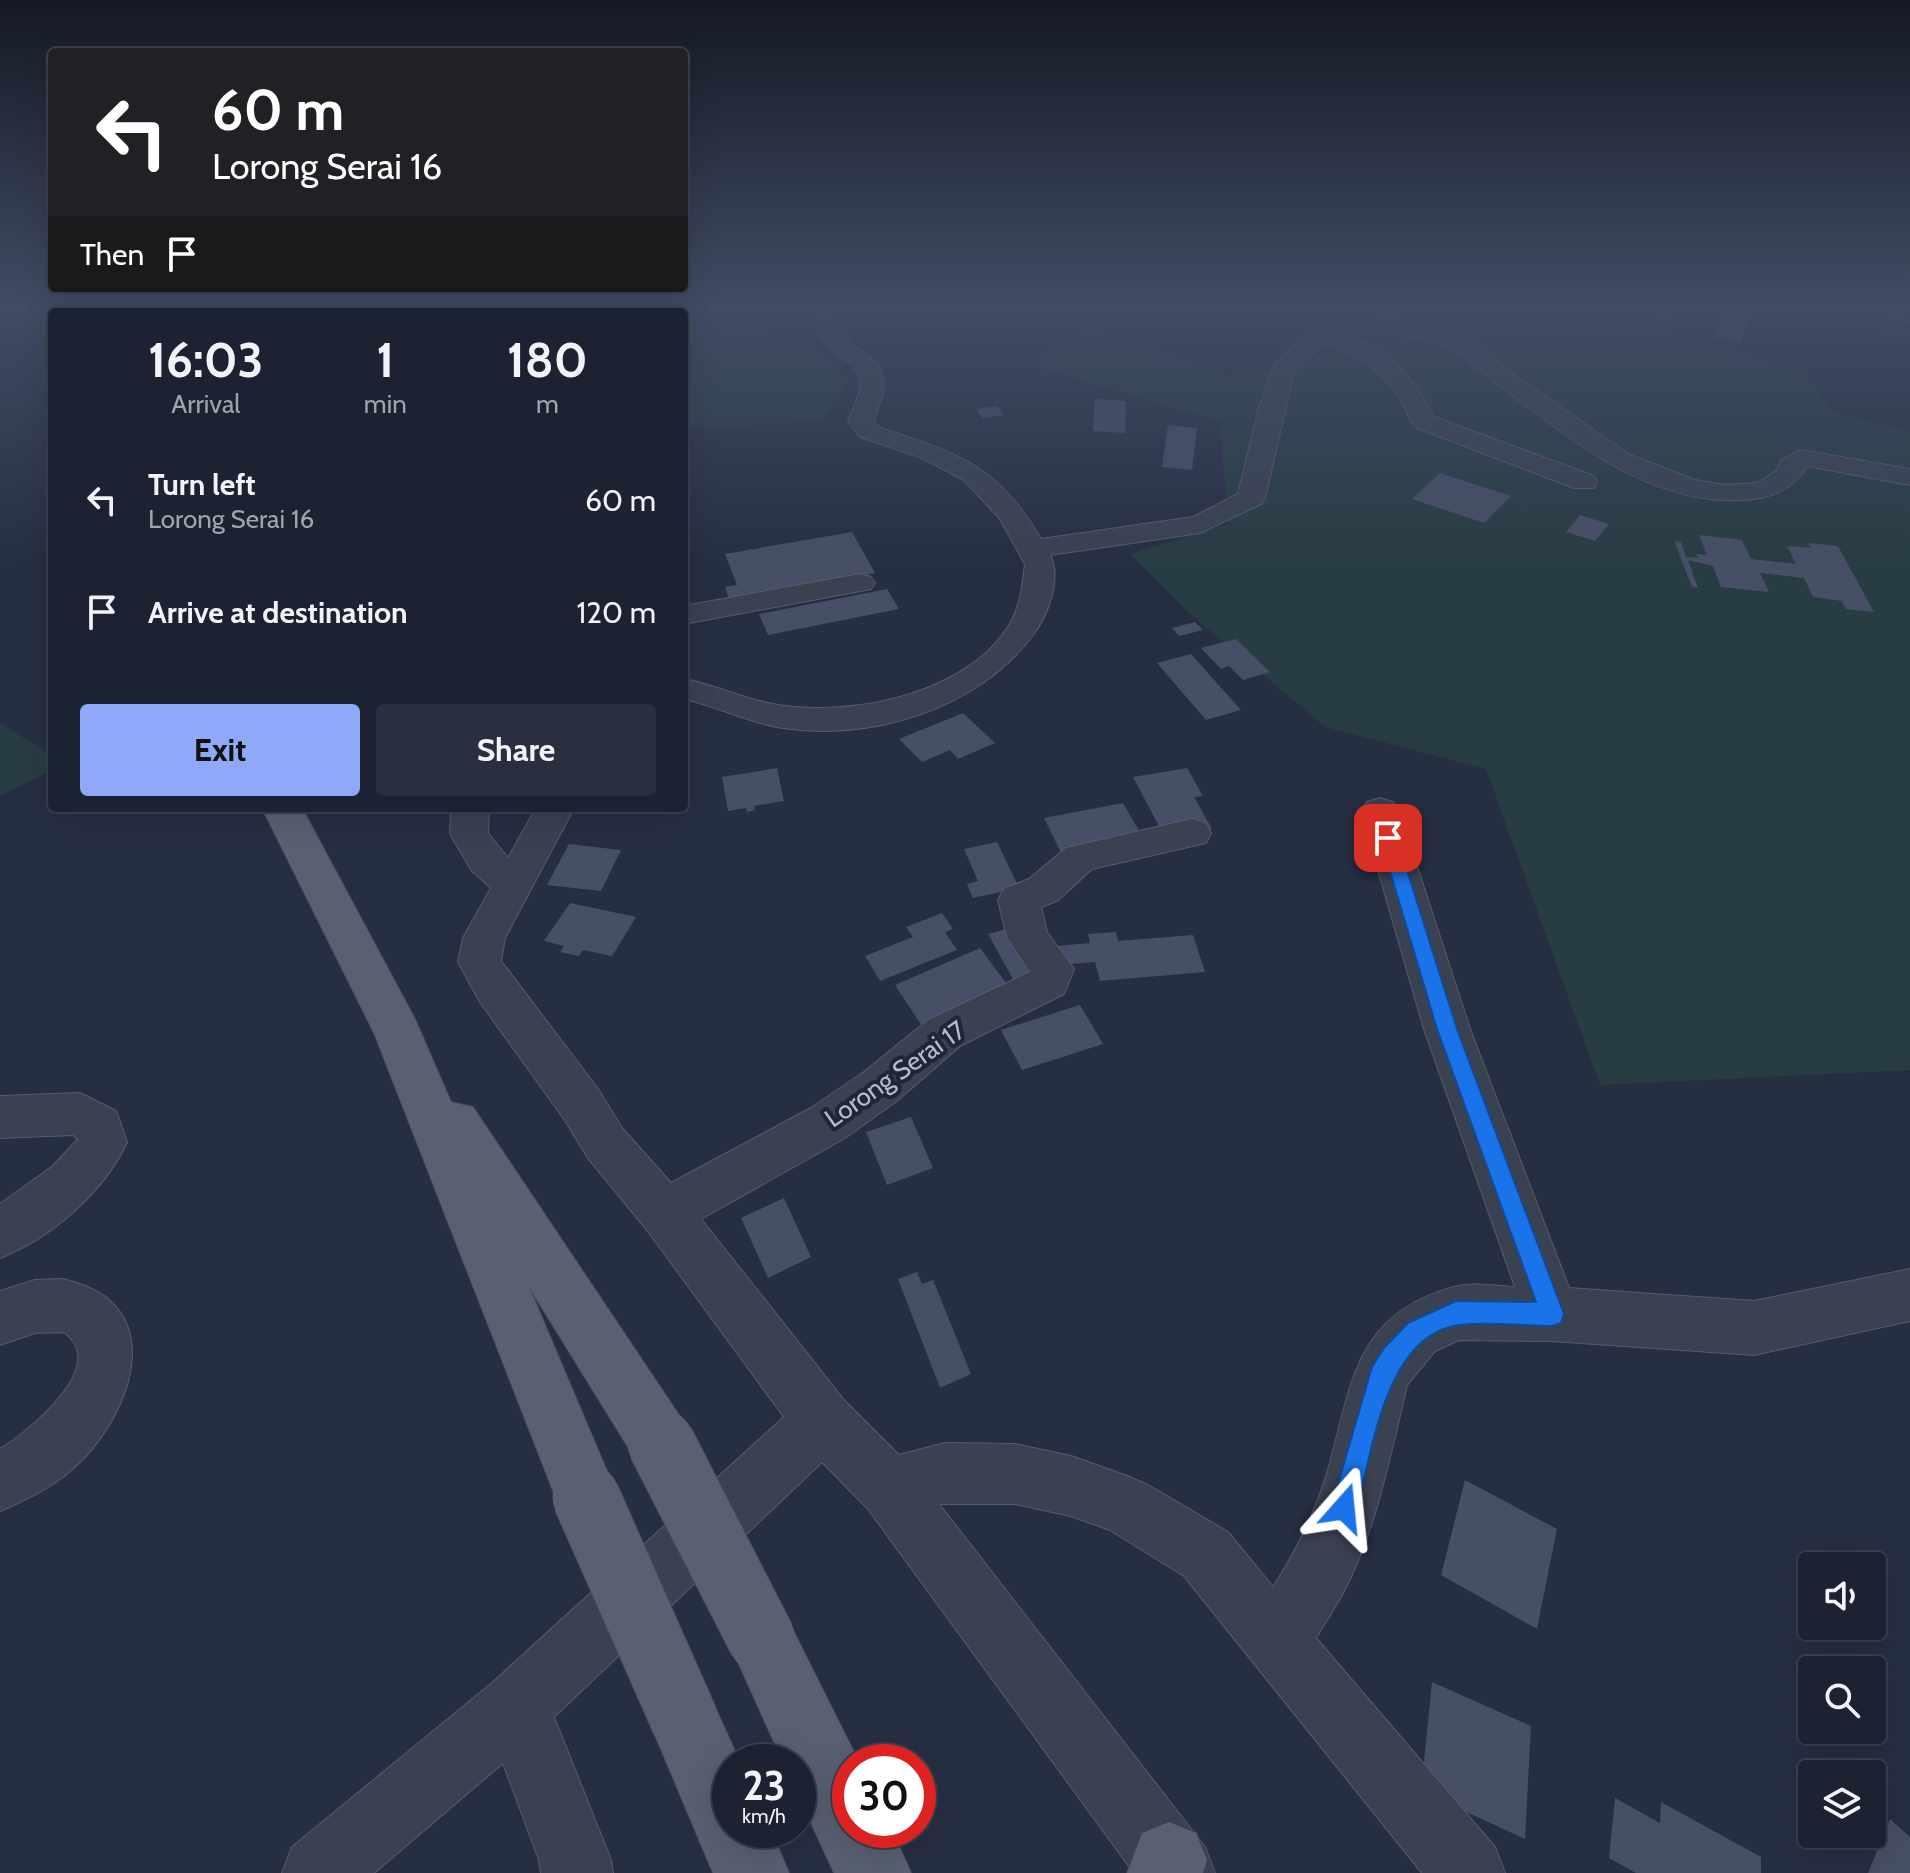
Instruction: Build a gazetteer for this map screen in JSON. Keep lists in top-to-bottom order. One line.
{"streets":{"street":["Lorong Serai 17"]},"page":{"turn":["60 m","Lorong Serai 16"],"then":"Then","eta":["16:03","Arrival","1","min","180","m"],"list":[{"name":"Turn left","note":"Lorong Serai 16","value":"60 m"},{"name":"Arrive at destination","value":"120 m"}],"buttons":["Exit","Share"],"speed":"23 km/h","limit":"30"}}
